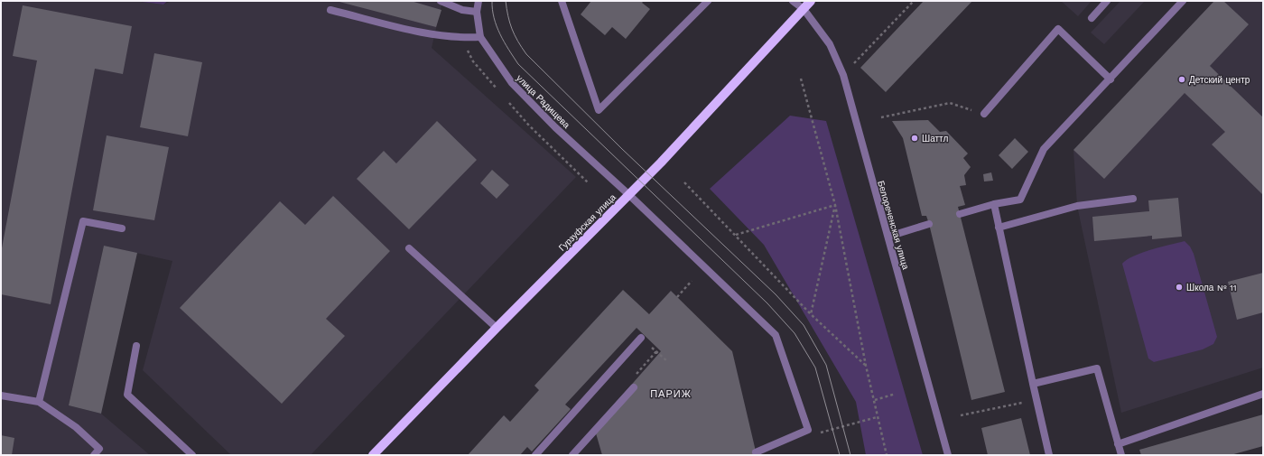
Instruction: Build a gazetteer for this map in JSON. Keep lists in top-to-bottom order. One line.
{"streets":{"main road":["Гурзуфская улица"],"street":["улица Радищева","Белореченская улица"]},"crossings":[["улица Радищева","Гурзуфская улица"],["Гурзуфская улица","Белореченская улица"]],"districts":["ПАРИЖ"],"places":["Детский центр","Шаттл","Школа № 11"]}
